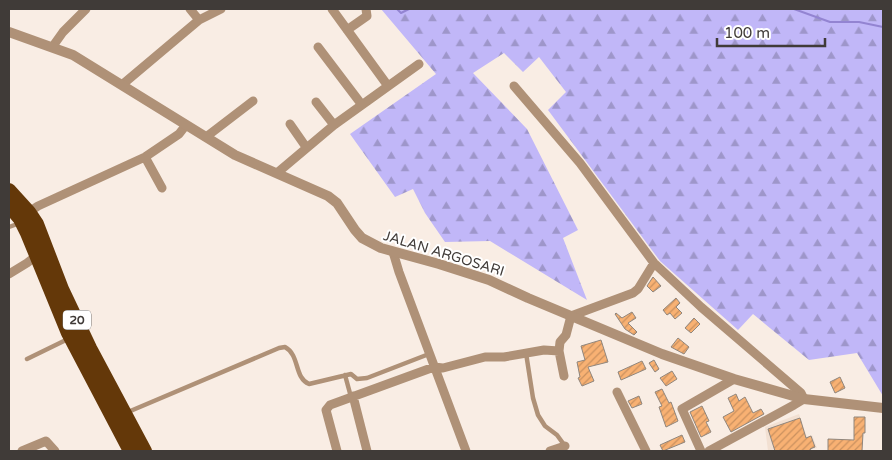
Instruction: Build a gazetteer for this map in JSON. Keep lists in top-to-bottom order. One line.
{"streets":{"highway":["20"],"street":["JALAN ARGOSARI"]},"scale_bar":"100 m"}
